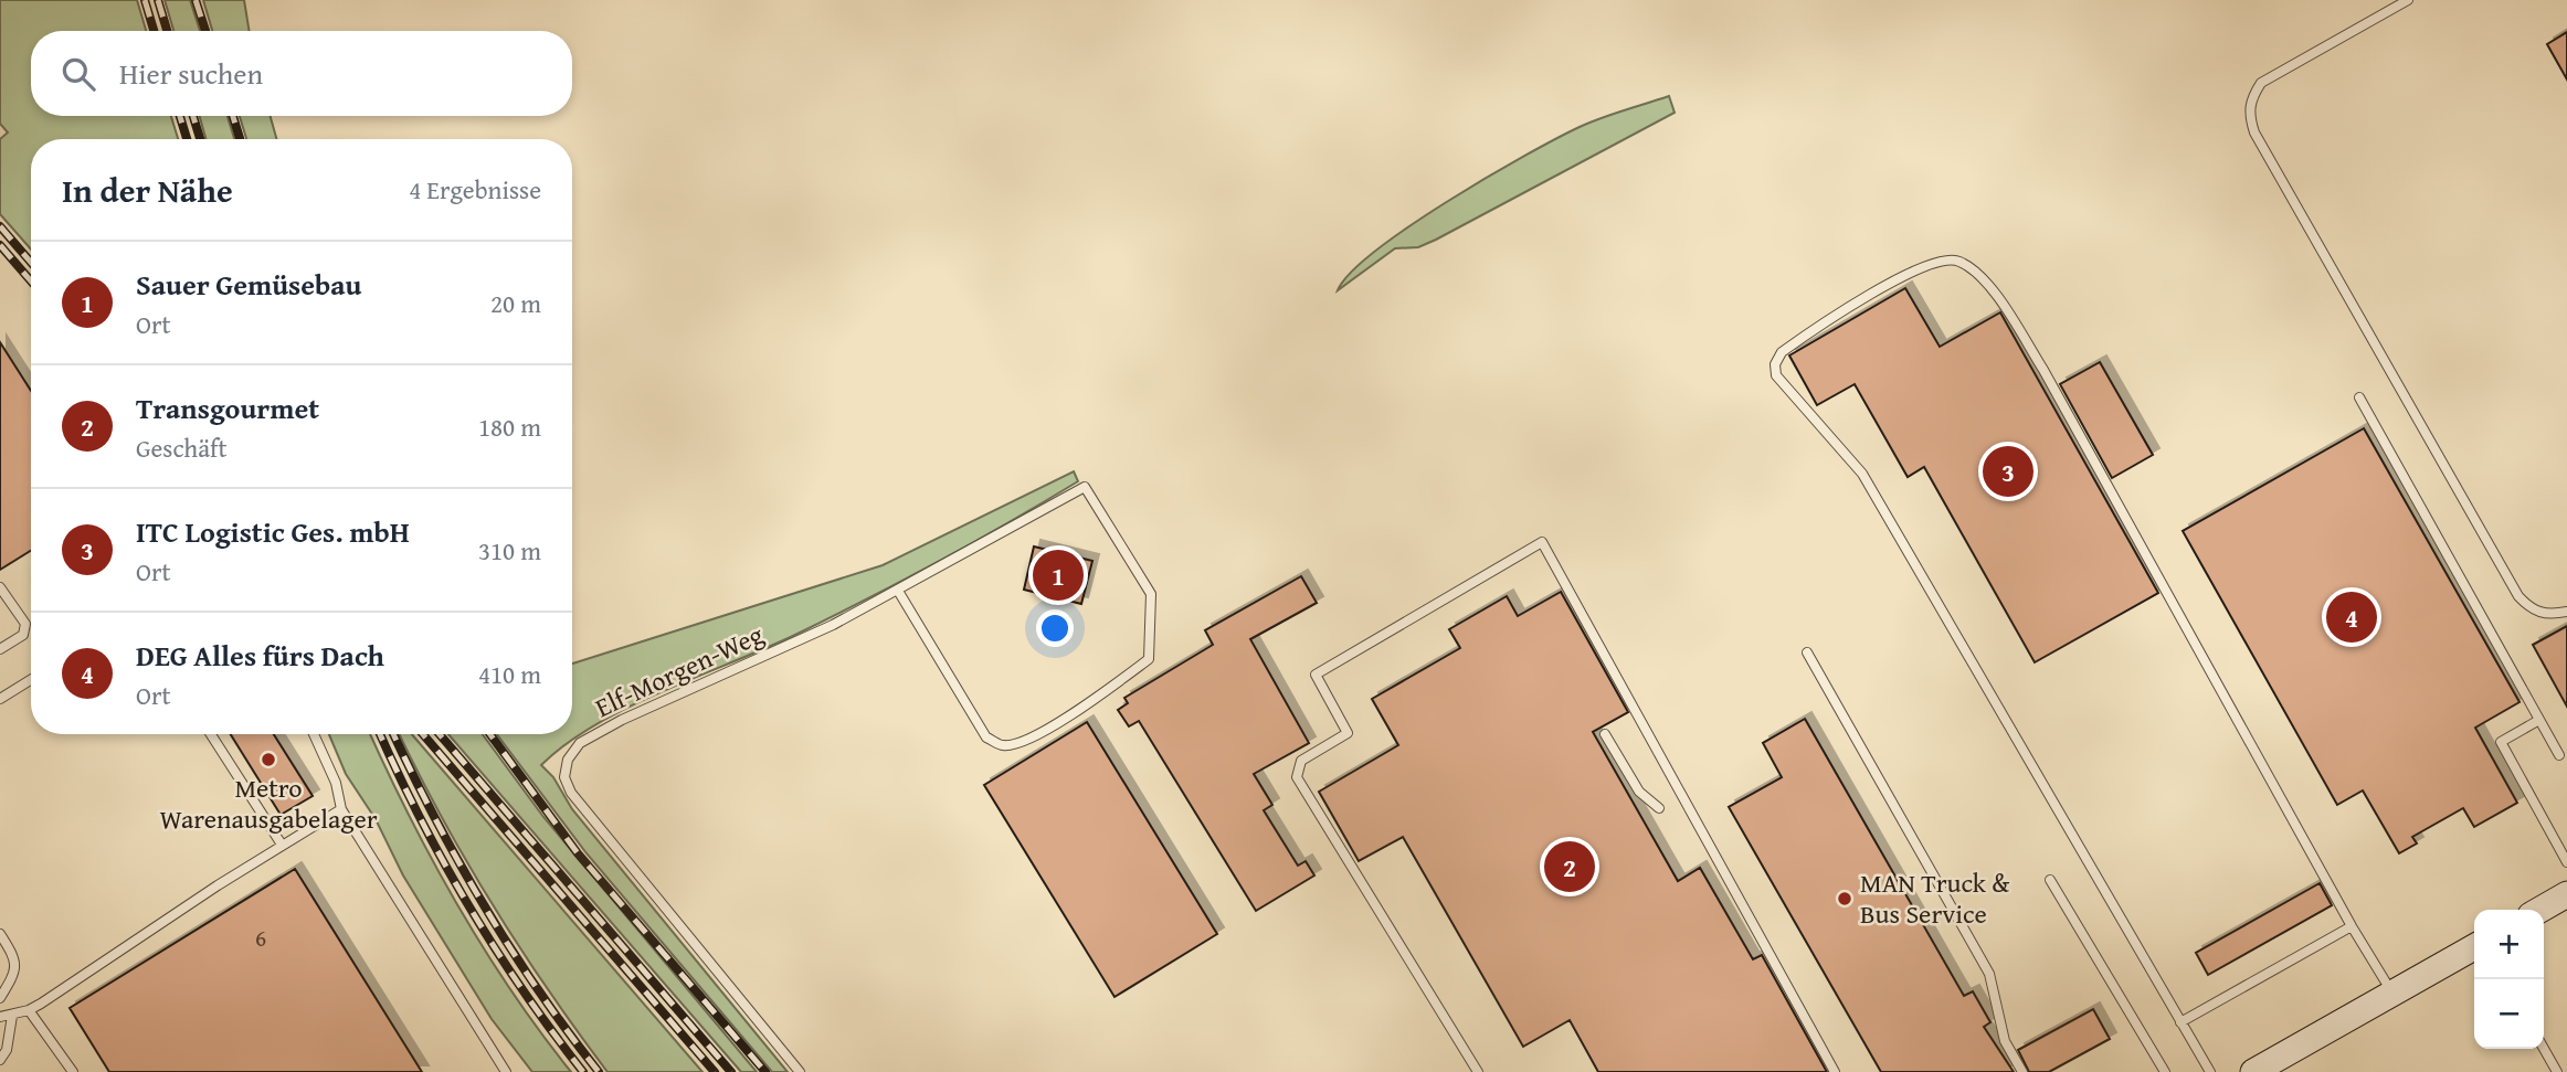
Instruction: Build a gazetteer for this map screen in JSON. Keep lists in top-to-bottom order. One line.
{"streets":{"lane":["Elf-Morgen-Weg"]},"places":["Metro Warenausgabelager","MAN Truck & Bus Service"],"house_numbers":["6"],"page":{"search":"Hier suchen","heading":["In der Nähe","4 Ergebnisse"],"list":[{"mark":"1","name":"Sauer Gemüsebau","note":"Ort","value":"20 m"},{"mark":"2","name":"Transgourmet","note":"Geschäft","value":"180 m"},{"mark":"3","name":"ITC Logistic Ges. mbH","note":"Ort","value":"310 m"},{"mark":"4","name":"DEG Alles fürs Dach","note":"Ort","value":"410 m"}],"pins":["3","1","4","2"],"map_buttons":["+","−"]}}
